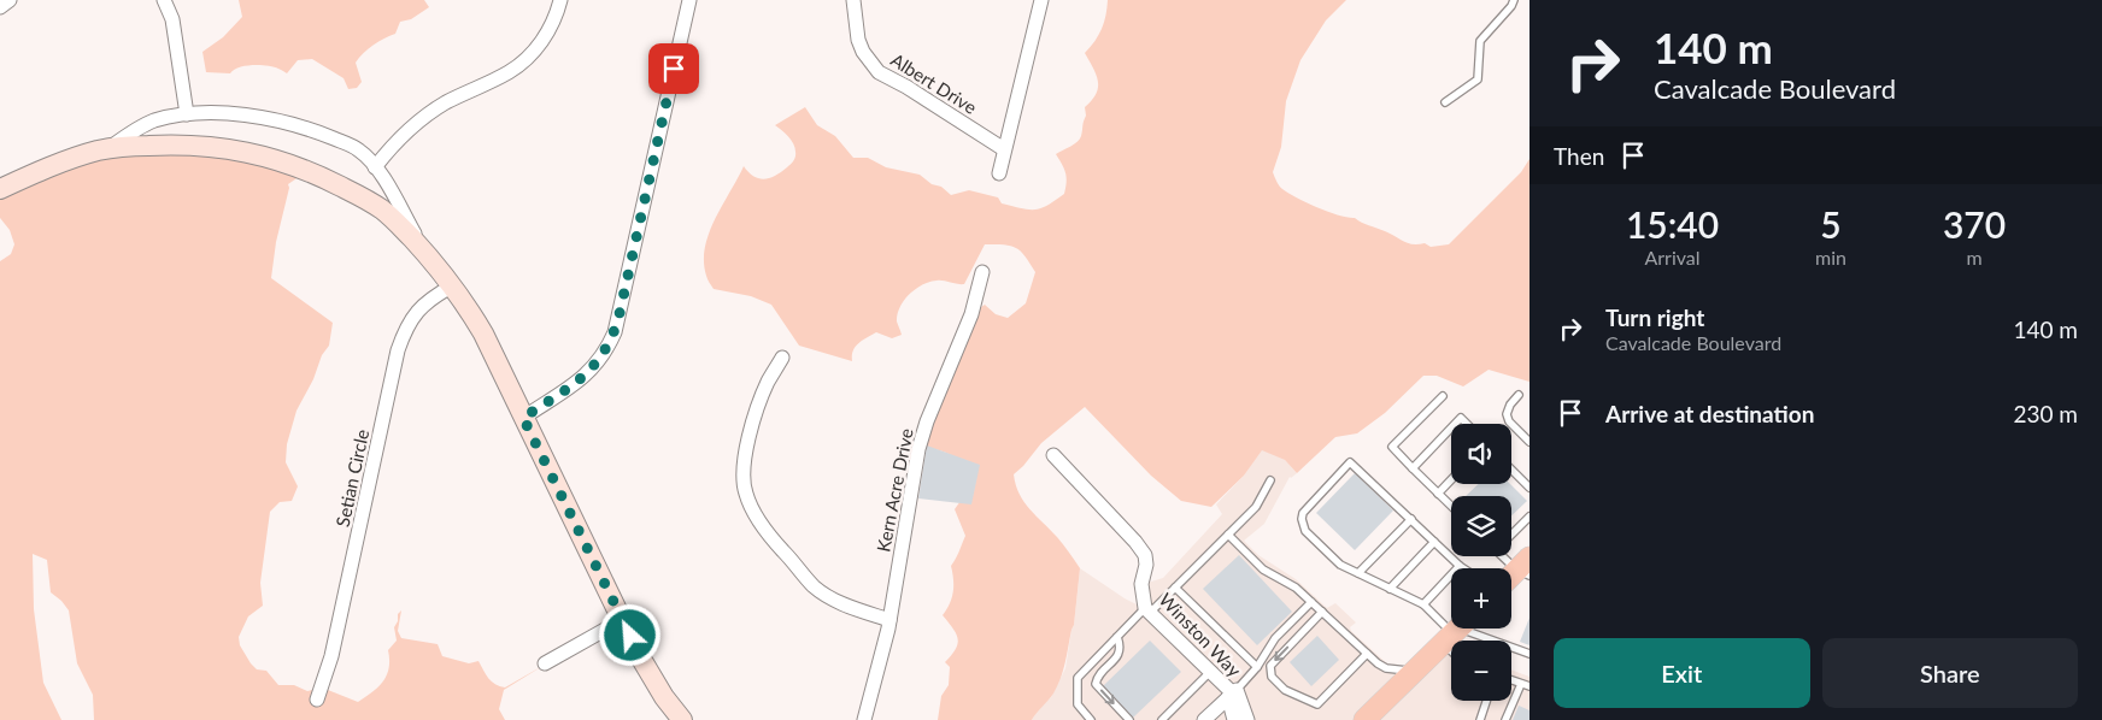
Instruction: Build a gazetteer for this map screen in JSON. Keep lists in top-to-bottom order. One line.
{"streets":{"street":["Albert Drive","Setian Circle","Kern Acre Drive","Winston Way"]},"page":{"turn":["140 m","Cavalcade Boulevard"],"then":"Then","eta":["15:40","Arrival","5","min","370","m"],"list":[{"name":"Turn right","note":"Cavalcade Boulevard","value":"140 m"},{"name":"Arrive at destination","value":"230 m"}],"map_buttons":["+","−"],"buttons":["Exit","Share"]}}
